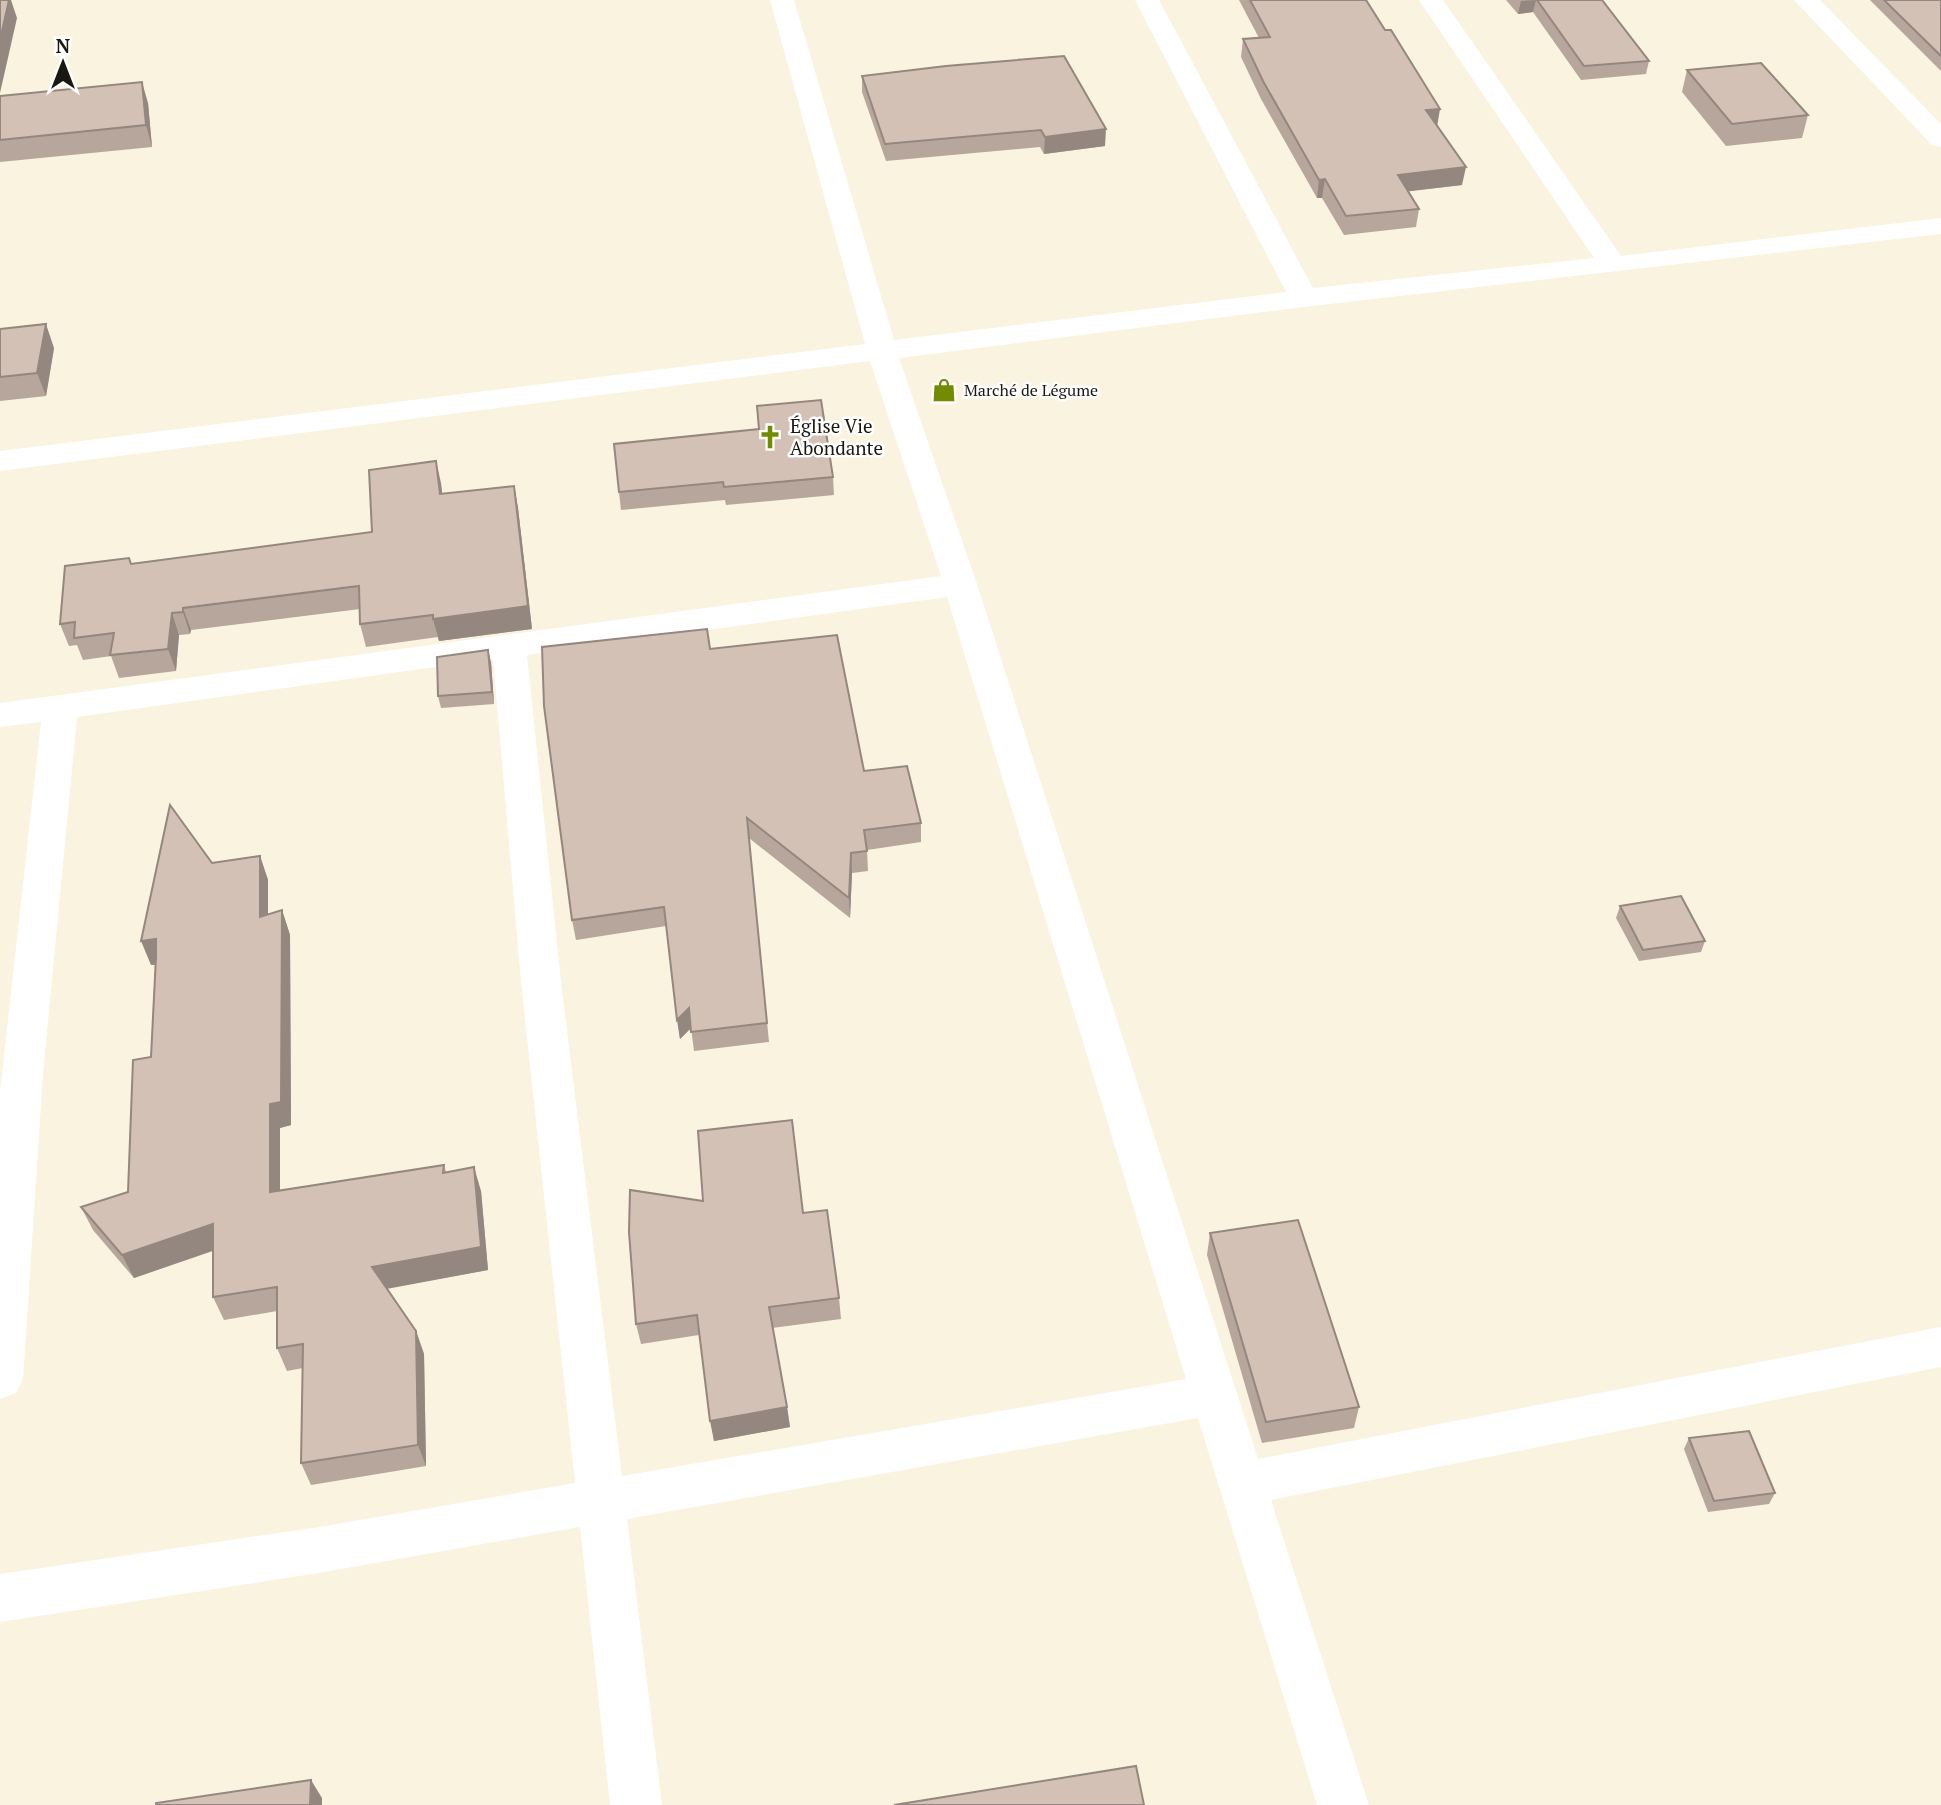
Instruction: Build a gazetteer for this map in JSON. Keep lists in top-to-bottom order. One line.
{"places":{"shop":["Marché de Légume"],"church":["Église Vie Abondante"]},"north":"top"}
